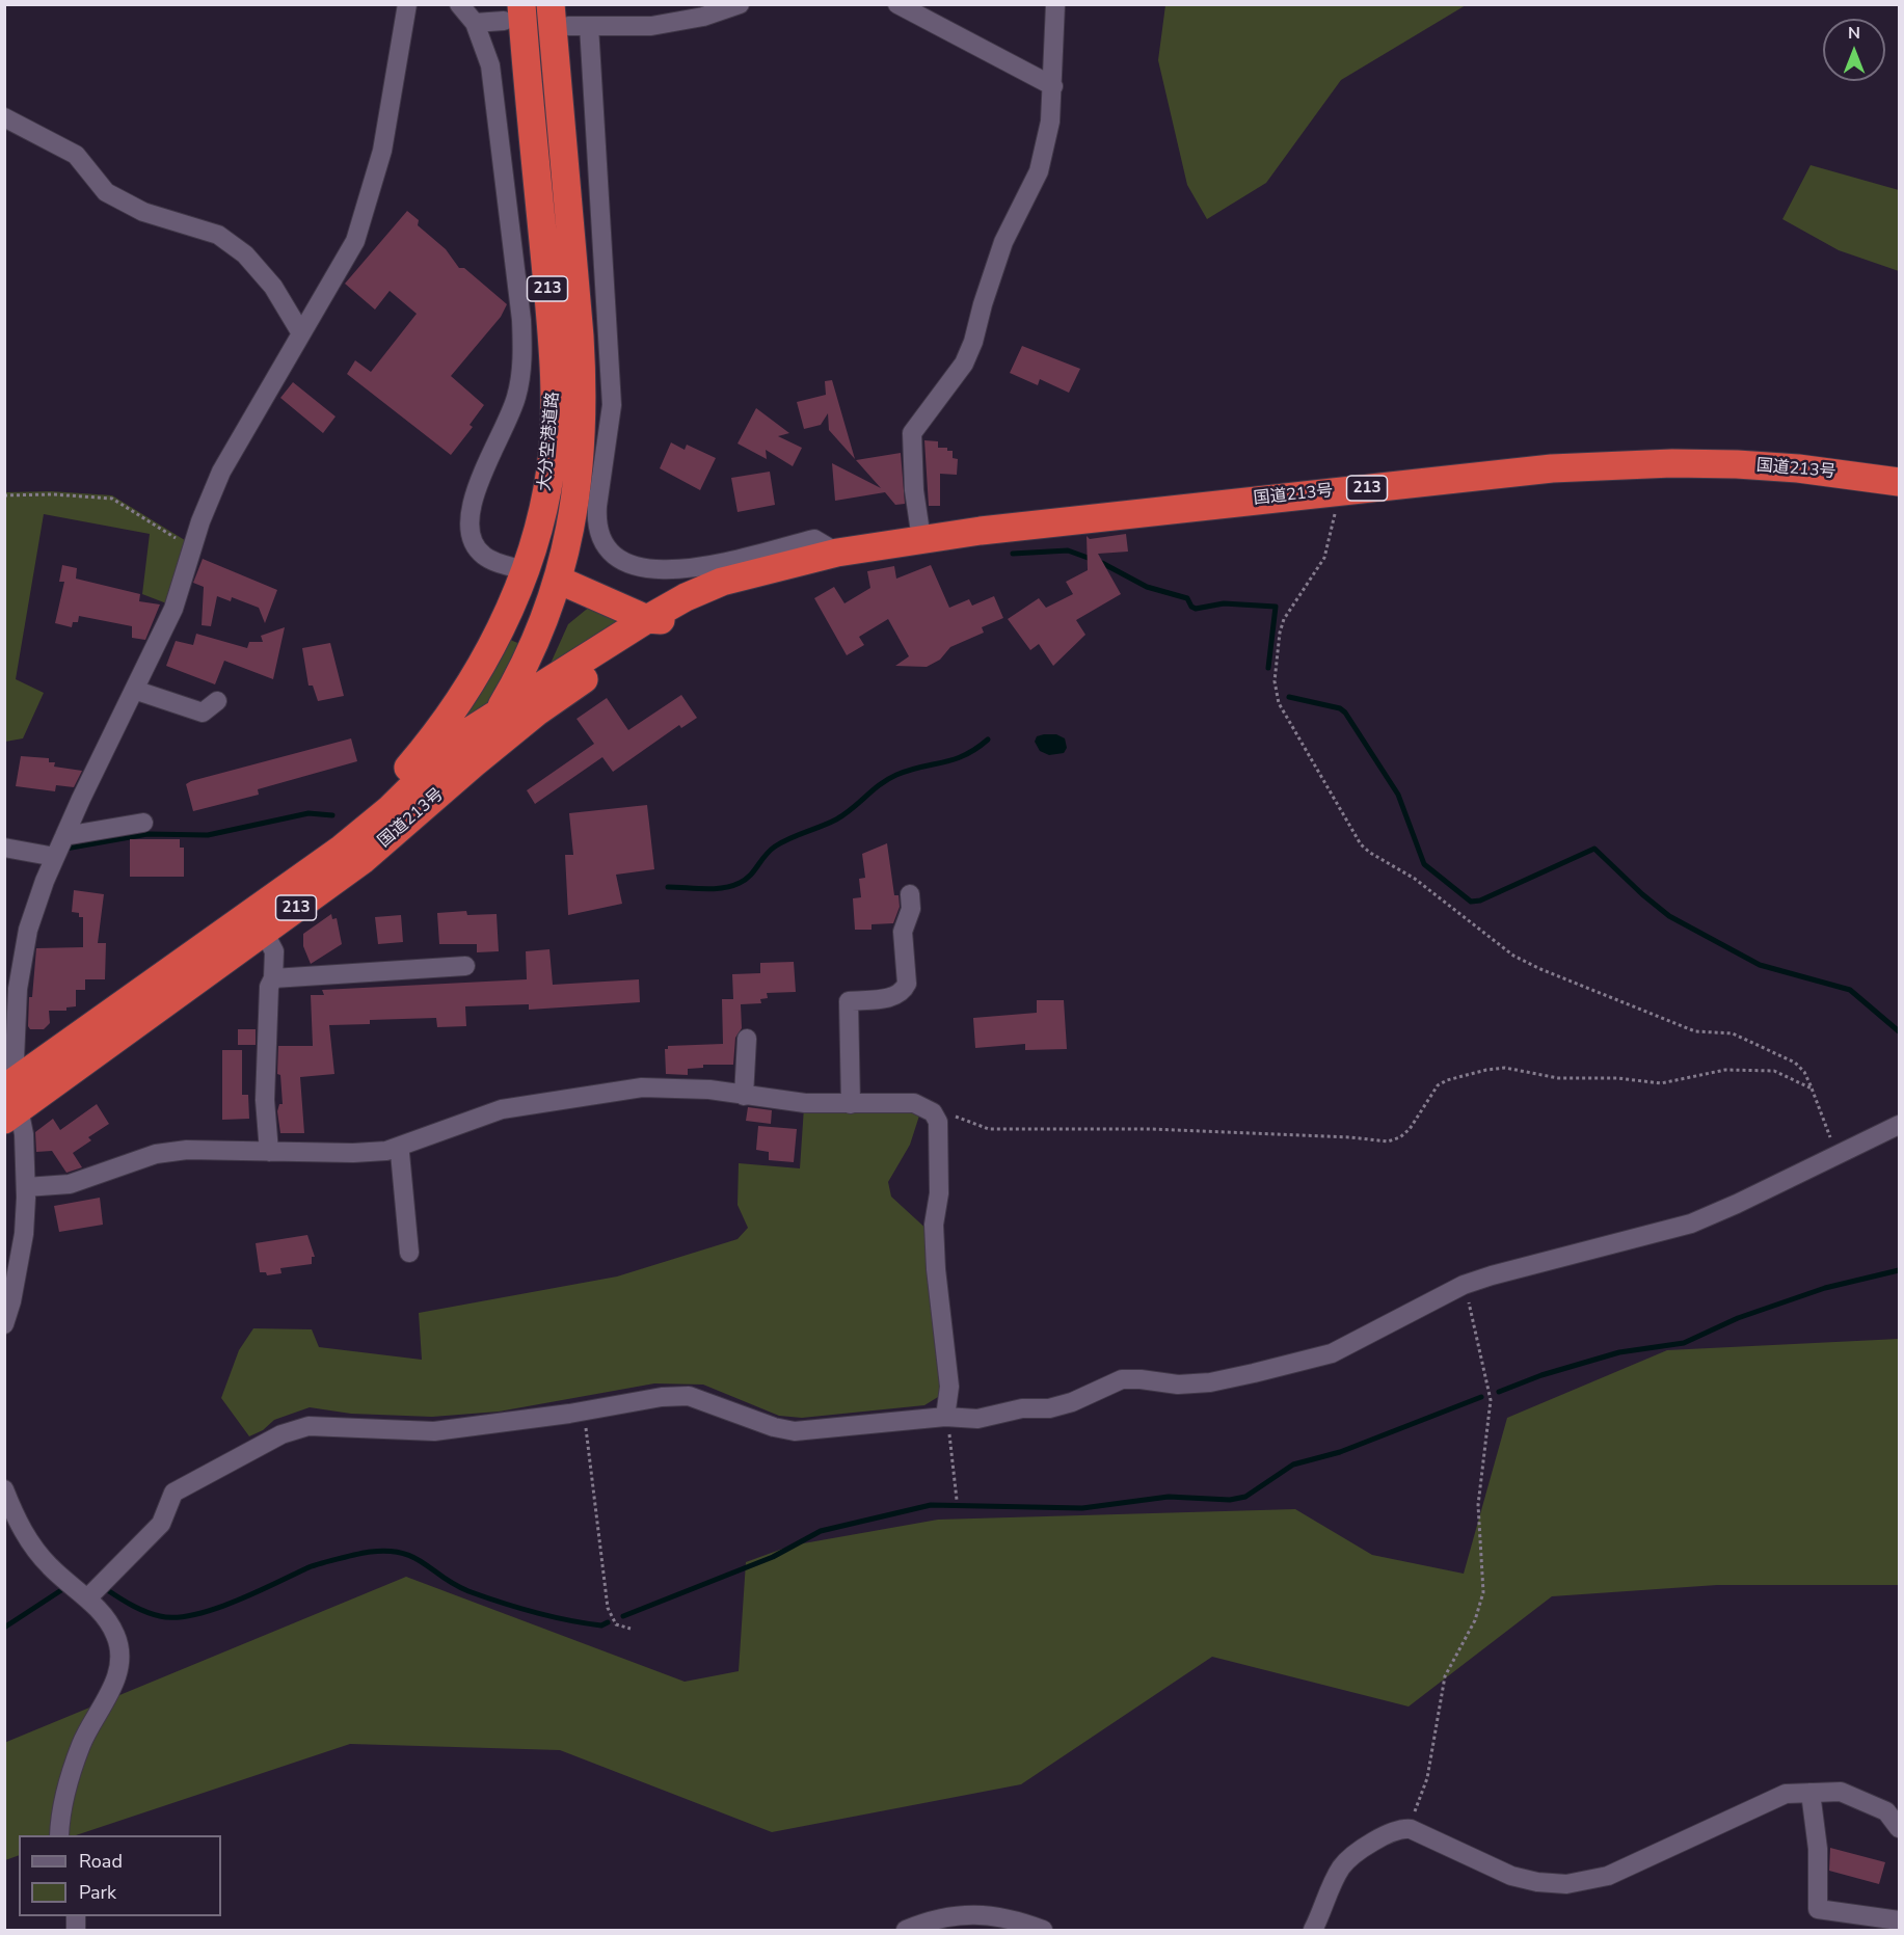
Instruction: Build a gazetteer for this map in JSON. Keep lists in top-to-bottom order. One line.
{"streets":{"highway":["213","大分空港道路","国道213号"]},"crossings":[["大分空港道路","国道213号"]],"legend":["Road","Park"],"north":"top"}
